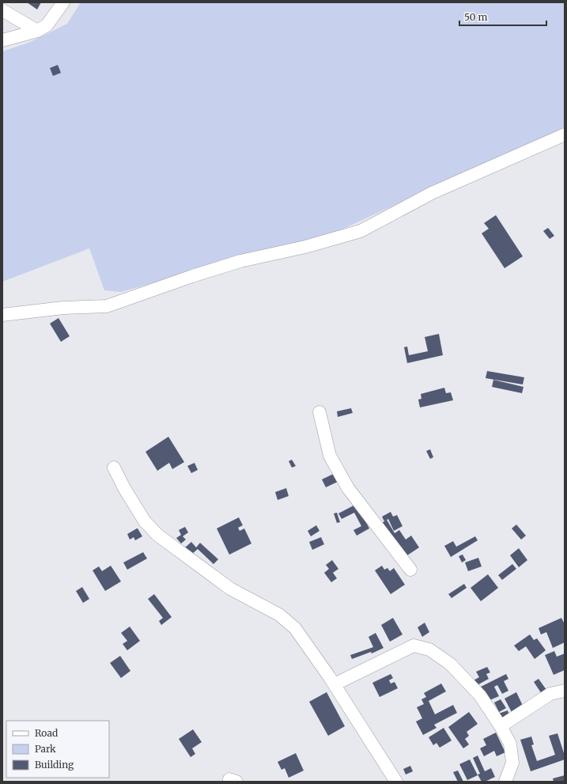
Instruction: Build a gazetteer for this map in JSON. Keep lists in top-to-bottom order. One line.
{"legend":["Road","Park","Building"],"scale_bar":"50 m"}
